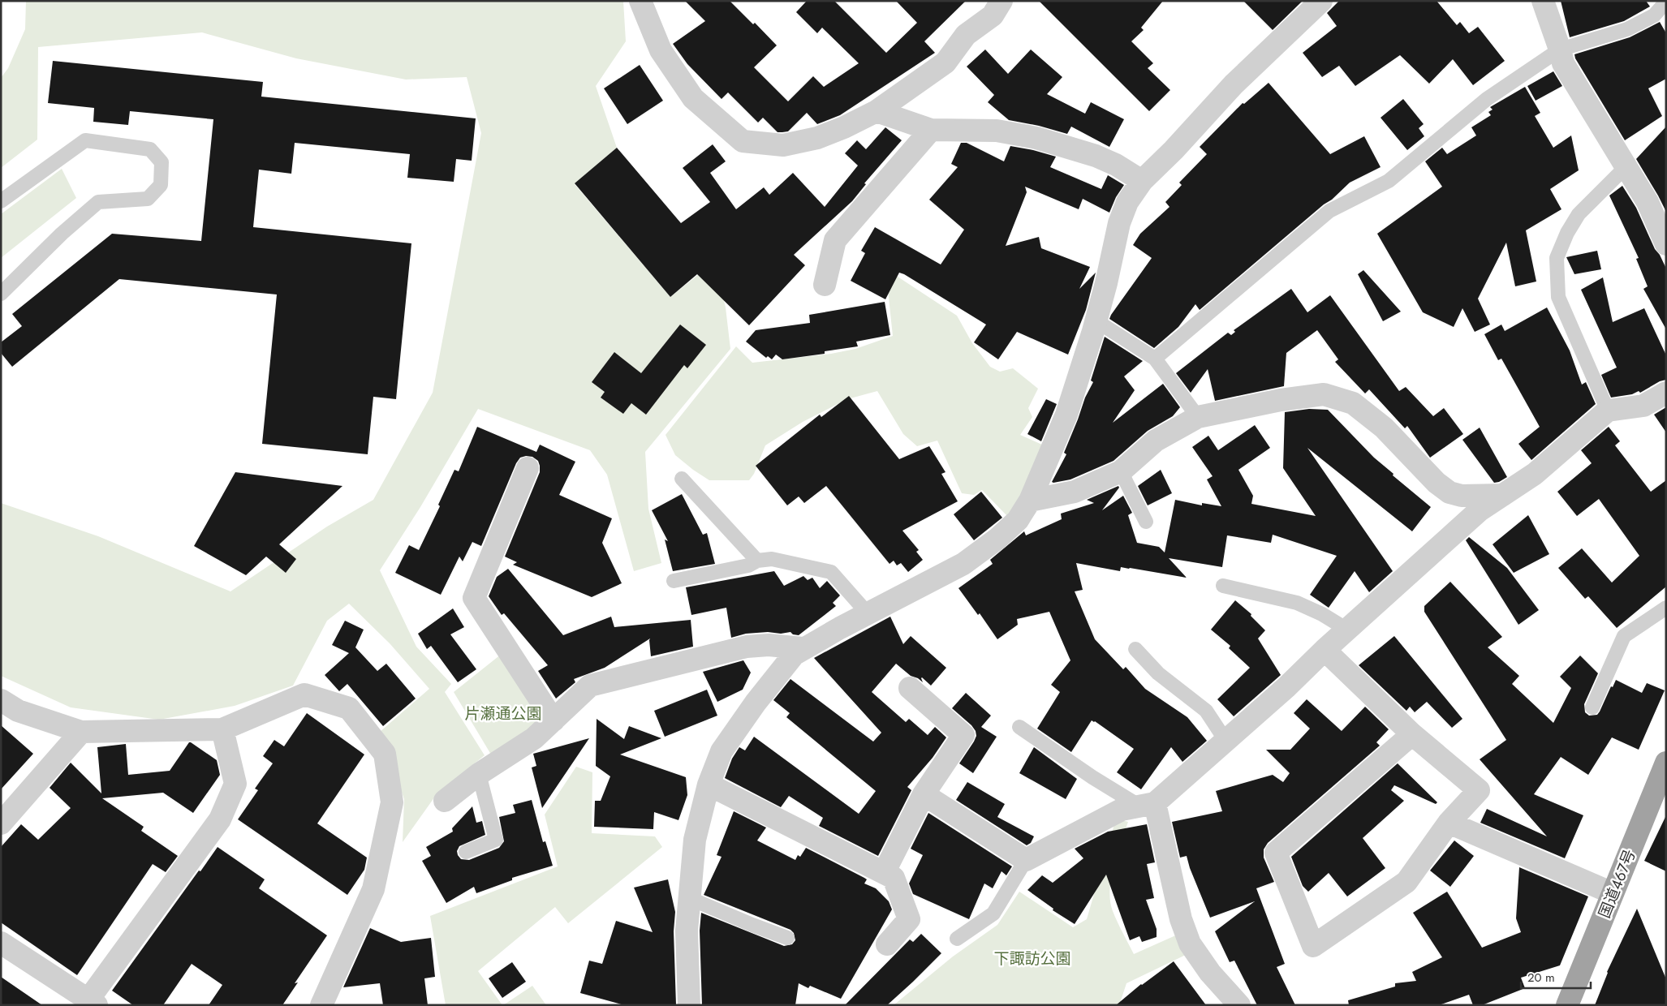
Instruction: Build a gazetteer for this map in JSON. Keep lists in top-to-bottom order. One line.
{"streets":{"highway":["国道467号"]},"parks":["片瀬通公園","下諏訪公園"],"scale_bar":"20 m"}
